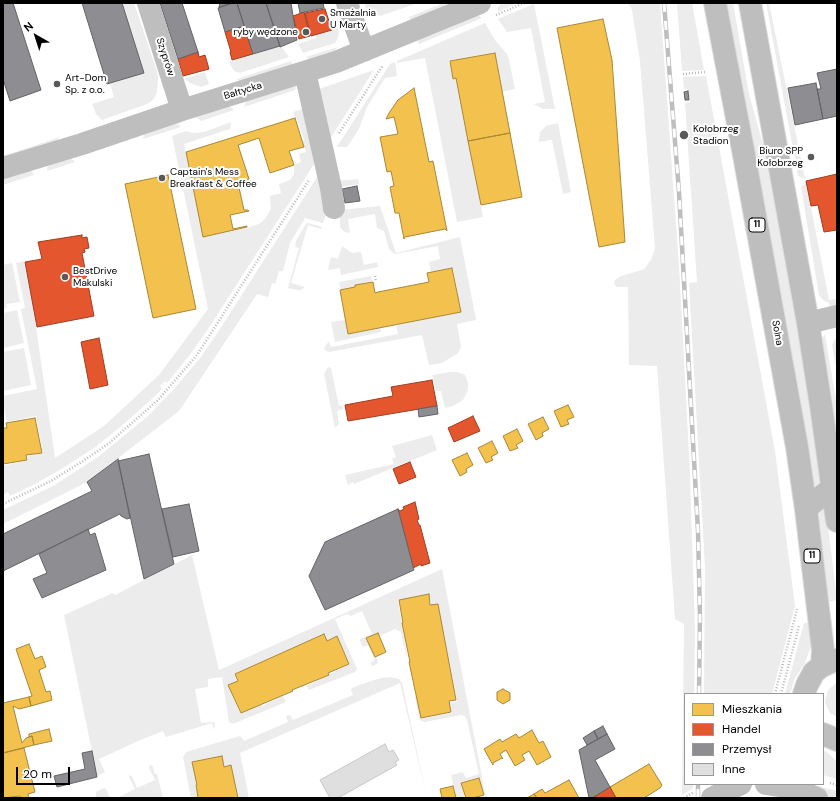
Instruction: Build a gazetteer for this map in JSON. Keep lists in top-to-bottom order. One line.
{"streets":{"main road":["Szyprów","Bałtycka","11","Solna"]},"crossings":[["Szyprów","Bałtycka"],["11","Solna"]],"places":["Smażalnia U Marty","ryby wędzone","Art-Dom Sp. z o.o.","Kołobrzeg Stadion","Biuro SPP Kołobrzeg","Captain's Mess Breakfast & Coffee","BestDrive Makulski"],"legend":["Mieszkania","Handel","Przemysł","Inne"],"scale_bar":"20 m","north":"top left"}
